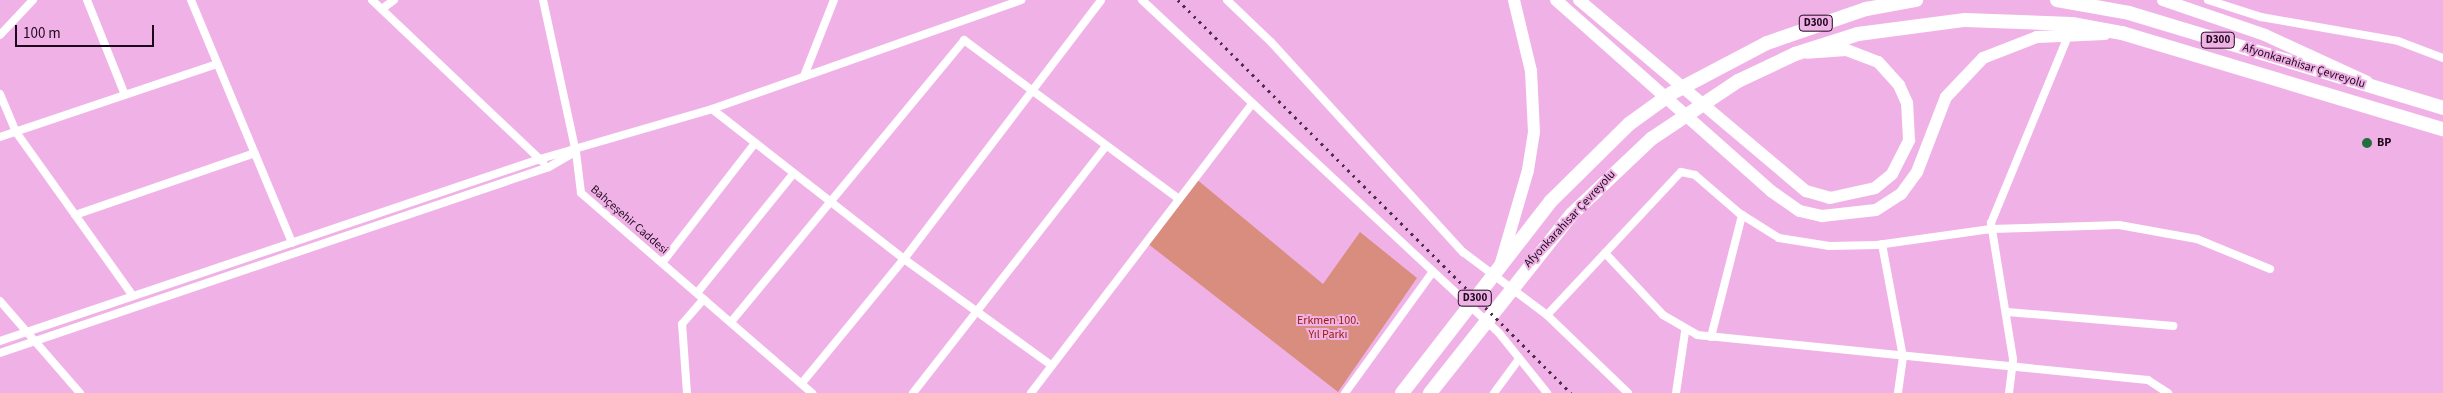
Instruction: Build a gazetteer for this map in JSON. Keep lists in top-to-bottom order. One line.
{"streets":{"highway":["D300","Afyonkarahisar Çevreyolu"],"street":["Bahçeşehir Caddesi"]},"crossings":[["D300","Afyonkarahisar Çevreyolu"]],"parks":["Erkmen 100. Yıl Parkı"],"places":["BP"],"scale_bar":"100 m"}
